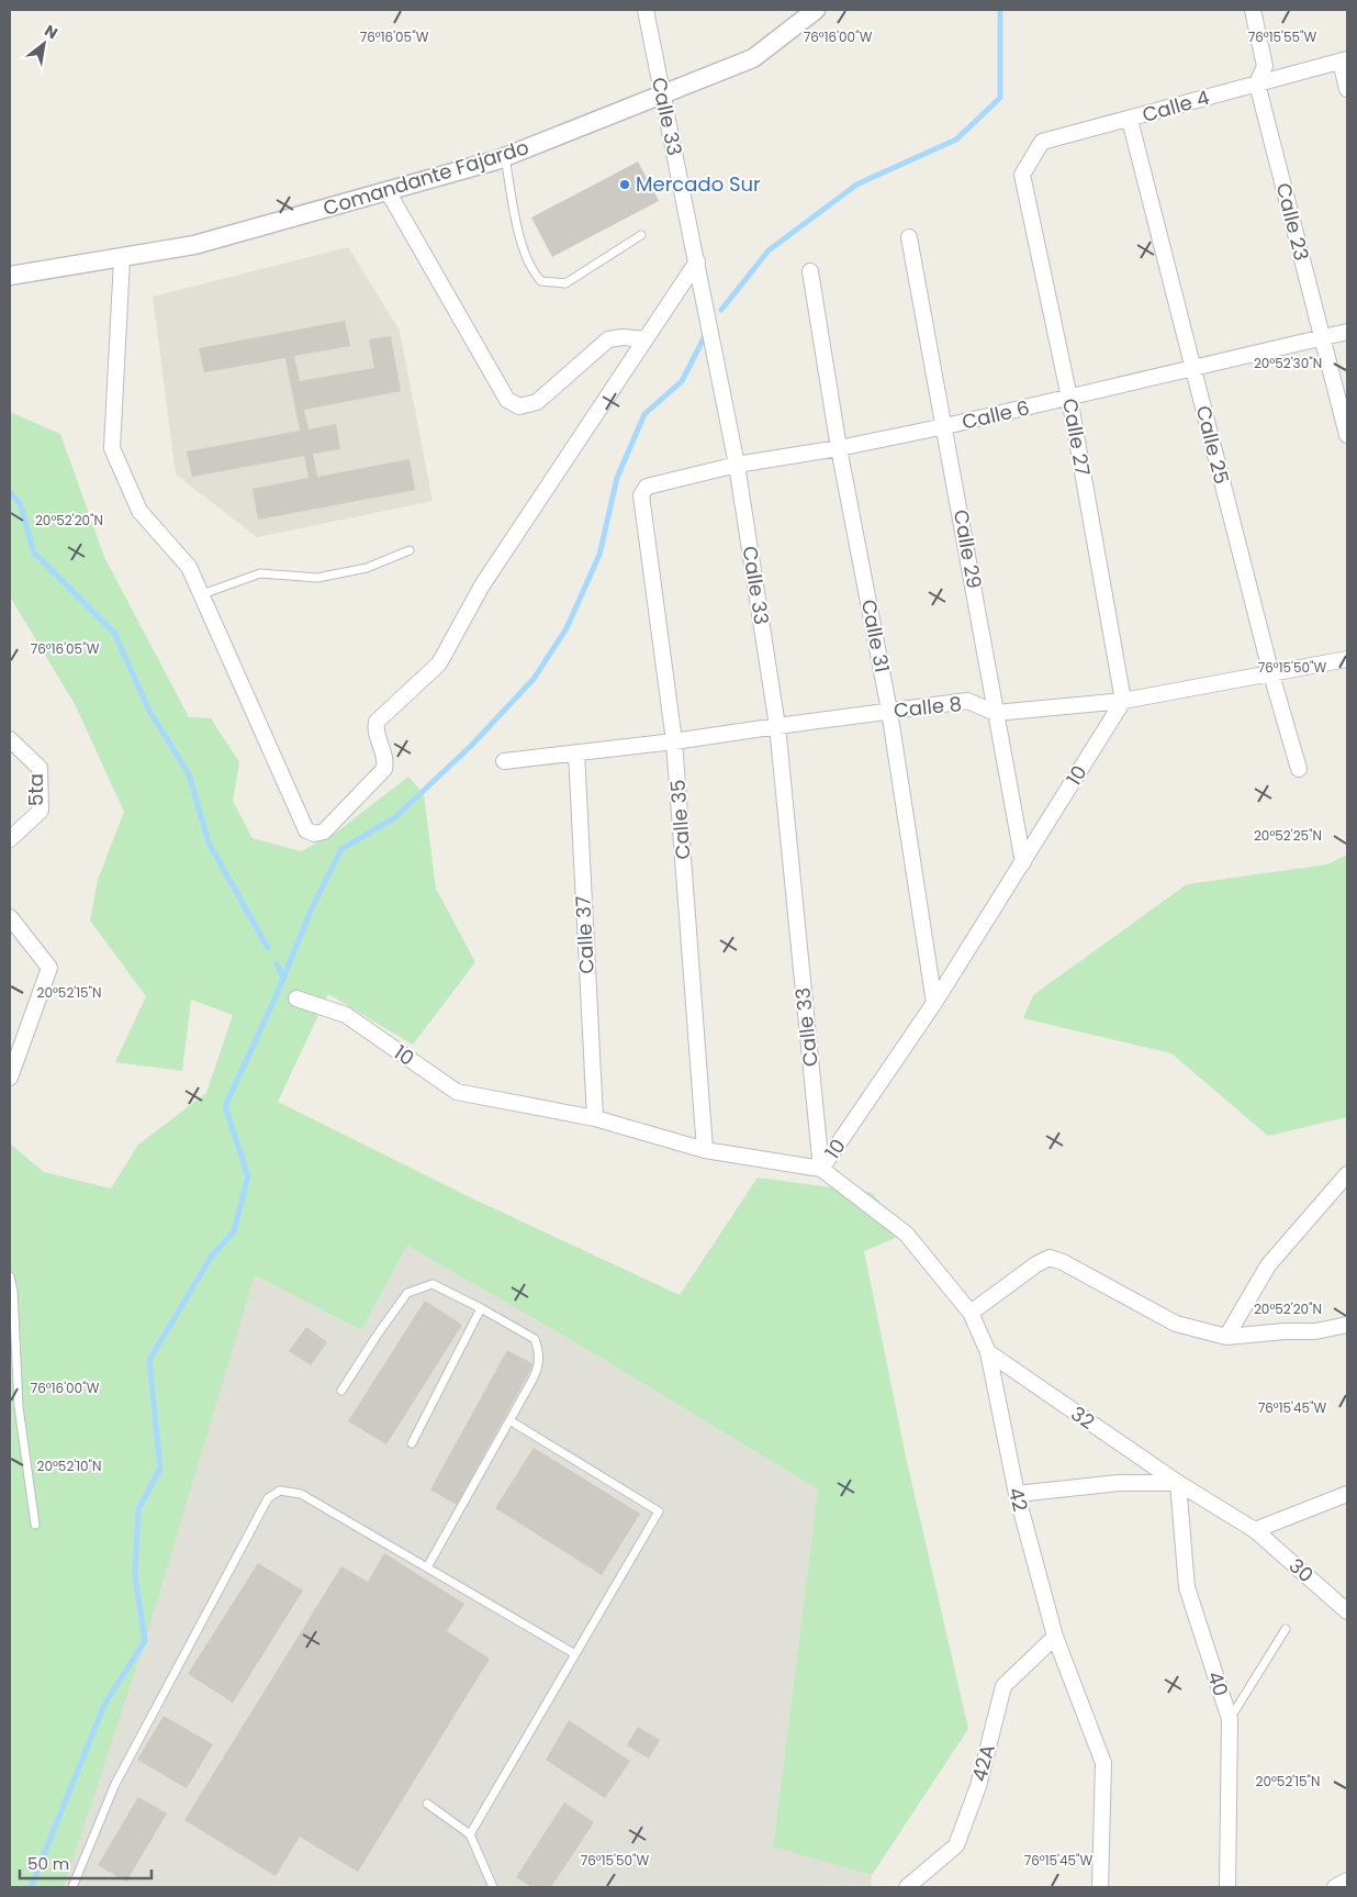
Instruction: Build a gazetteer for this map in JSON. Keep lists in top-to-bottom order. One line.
{"streets":{"street":["Calle 4","Calle 33","Comandante Fajardo","Calle 23","Calle 6","Calle 27","Calle 25","Calle 29","Calle 31","Calle 8","10","5ta","Calle 35","Calle 37","32","42","30","40","42A"]},"crossings":[["Calle 4","Calle 23"],["Calle 4","Calle 27"],["Calle 4","Calle 25"],["Calle 33","Comandante Fajardo"],["Calle 33","Calle 6"],["Calle 33","Calle 8"],["Calle 33","10"],["Calle 33","42"],["Calle 23","Calle 6"],["Calle 6","Calle 27"],["Calle 6","Calle 25"],["Calle 6","Calle 29"],["Calle 6","Calle 31"],["Calle 6","Calle 35"],["Calle 27","Calle 8"],["Calle 27","10"],["Calle 25","Calle 8"],["Calle 29","Calle 8"],["Calle 29","10"],["Calle 31","Calle 8"],["Calle 31","10"],["Calle 8","10"],["Calle 8","Calle 35"],["Calle 8","Calle 37"],["10","Calle 35"],["10","Calle 37"],["10","42"],["32","42"],["32","30"],["32","40"],["42","42A"]],"places":["Mercado Sur"],"scale_bar":"50 m","north":"top right","coordinates":["76°16'00\"W","76°16'05\"W","76°15'55\"W","20°52'30\"N","20°52'20\"N","76°15'50\"W","20°52'25\"N","20°52'15\"N","76°15'45\"W","20°52'10\"N"]}
